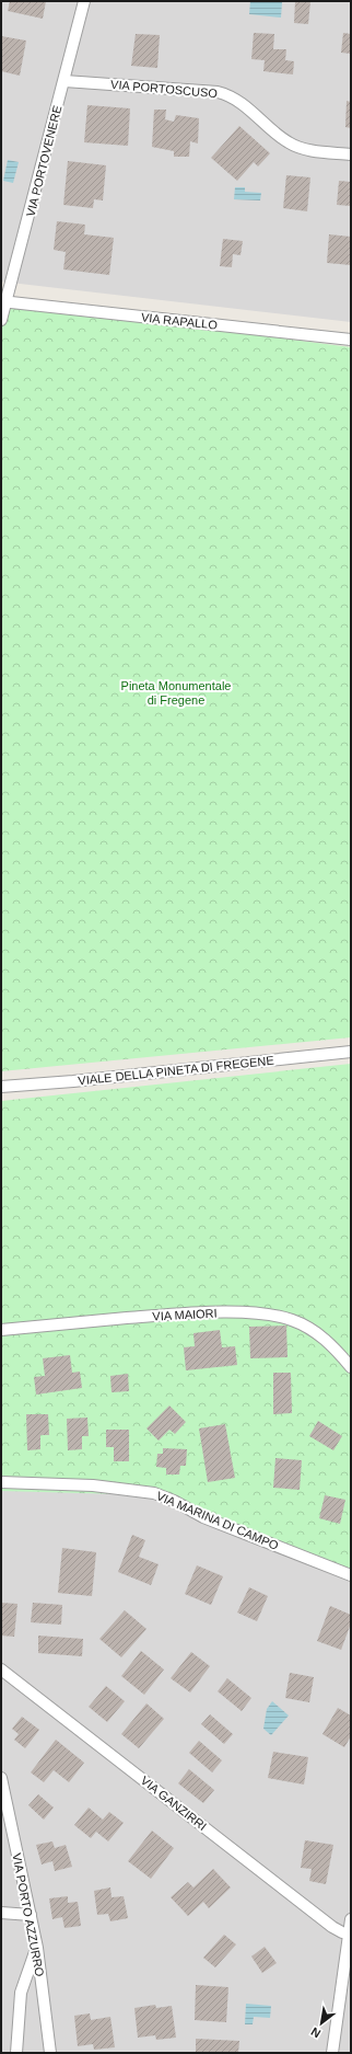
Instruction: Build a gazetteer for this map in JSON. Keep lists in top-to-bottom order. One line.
{"streets":{"street":["VIA PORTOSCUSO","VIA PORTOVENERE","VIA RAPALLO","VIALE DELLA PINETA DI FREGENE","VIA MAIORI","VIA MARINA DI CAMPO","VIA GANZIRRI","VIA PORTO AZZURRO"]},"crossings":[["VIA PORTOSCUSO","VIA PORTOVENERE"],["VIA PORTOVENERE","VIA RAPALLO"]],"parks":["Pineta Monumentale di Fregene"],"north":"bottom left"}
